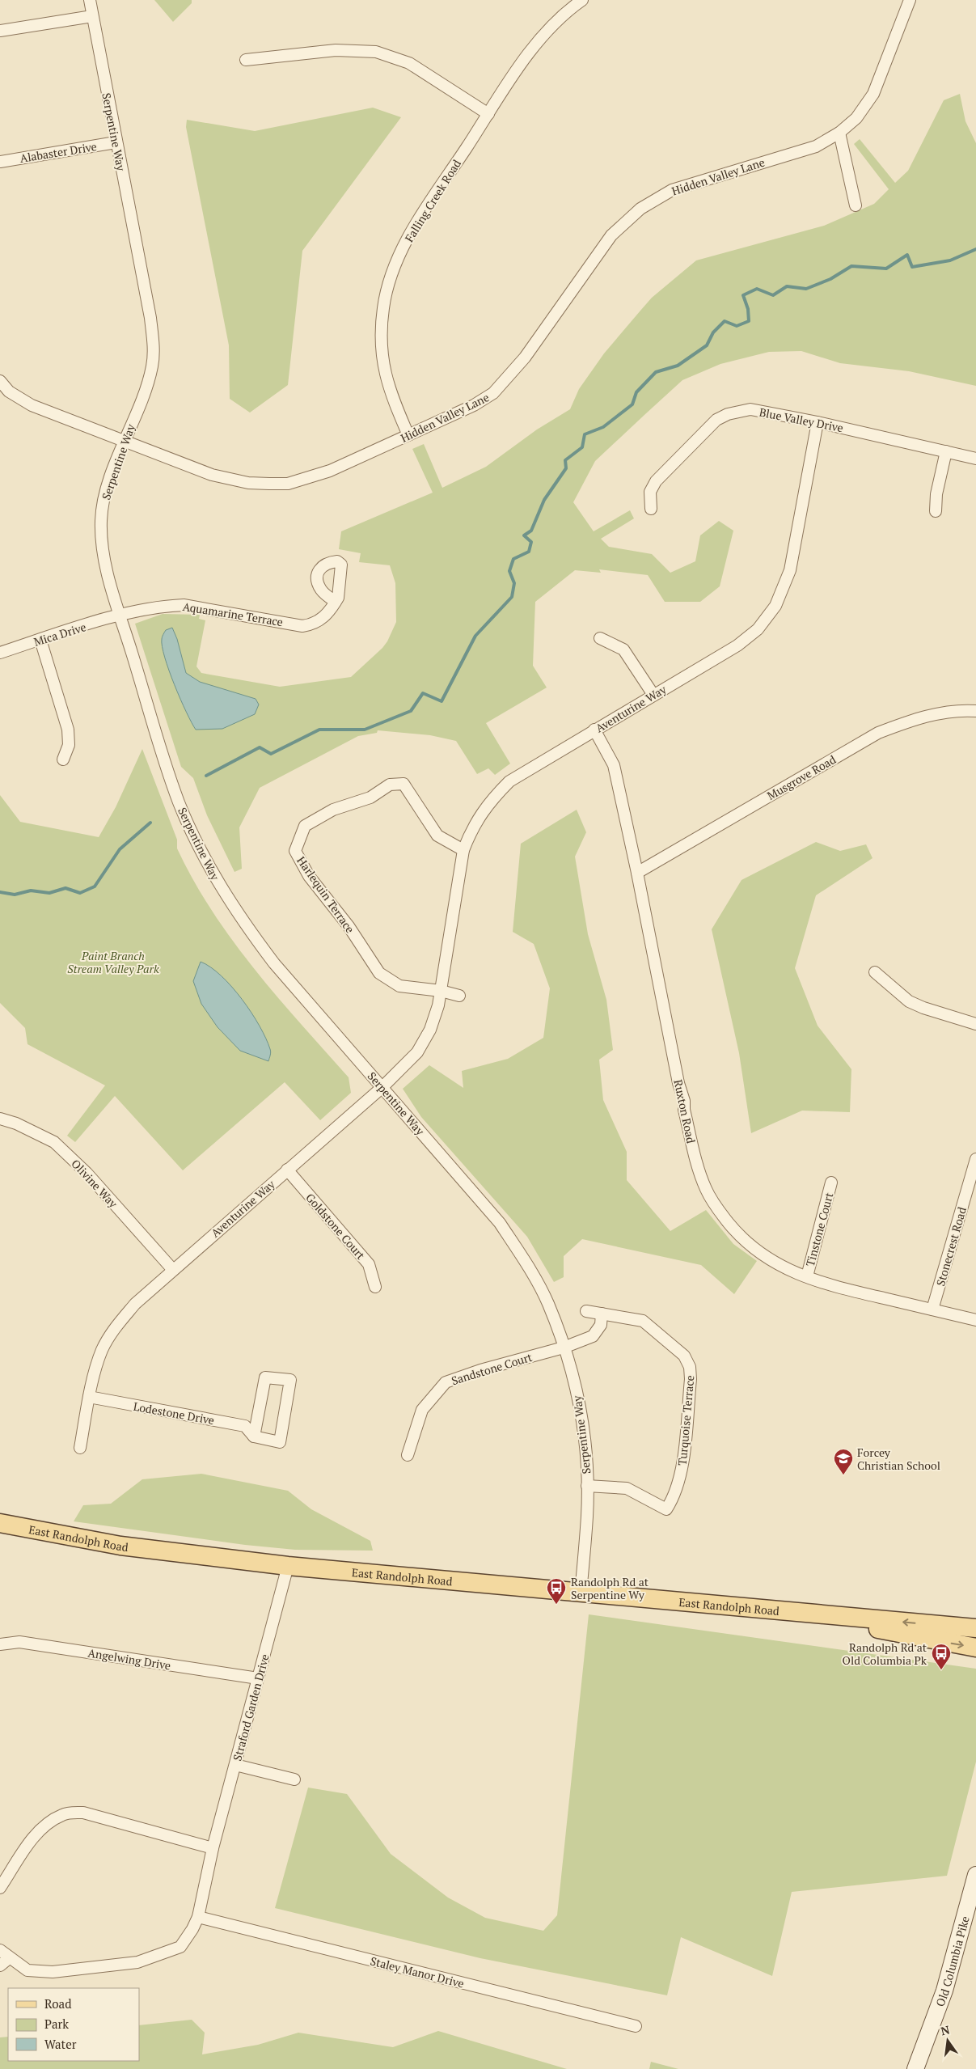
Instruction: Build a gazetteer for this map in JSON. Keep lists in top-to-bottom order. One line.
{"streets":{"main road":["East Randolph Road","Old Columbia Pike"],"street":["Serpentine Way","Alabaster Drive","Hidden Valley Lane","Falling Creek Road","Blue Valley Drive","Aquamarine Terrace","Mica Drive","Aventurine Way","Musgrove Road","Harlequin Terrace","Ruxton Road","Olivine Way","Goldstone Court","Tinstone Court","Stonecrest Road","Sandstone Court","Lodestone Drive","Turquoise Terrace","Angelwing Drive","Straford Garden Drive","Staley Manor Drive"]},"crossings":[["Serpentine Way","Alabaster Drive"],["Serpentine Way","Hidden Valley Lane"],["Serpentine Way","Aquamarine Terrace"],["Serpentine Way","Mica Drive"],["Serpentine Way","Aventurine Way"],["Serpentine Way","Sandstone Court"],["Serpentine Way","Turquoise Terrace"],["Serpentine Way","East Randolph Road"],["Hidden Valley Lane","Falling Creek Road"],["Blue Valley Drive","Aventurine Way"],["Aquamarine Terrace","Mica Drive"],["Aventurine Way","Harlequin Terrace"],["Aventurine Way","Ruxton Road"],["Aventurine Way","Olivine Way"],["Aventurine Way","Goldstone Court"],["Aventurine Way","Lodestone Drive"],["Musgrove Road","Ruxton Road"],["Ruxton Road","Tinstone Court"],["Ruxton Road","Stonecrest Road"],["Sandstone Court","Turquoise Terrace"],["East Randolph Road","Straford Garden Drive"],["Angelwing Drive","Straford Garden Drive"],["Straford Garden Drive","Staley Manor Drive"]],"parks":["Paint Branch Stream Valley Park"],"places":{"school or university":["Forcey Christian School"],"bus stop":["Randolph Rd at Serpentine Wy","Randolph Rd at Old Columbia Pk"]},"legend":["Road","Park","Water"],"north":"top"}
